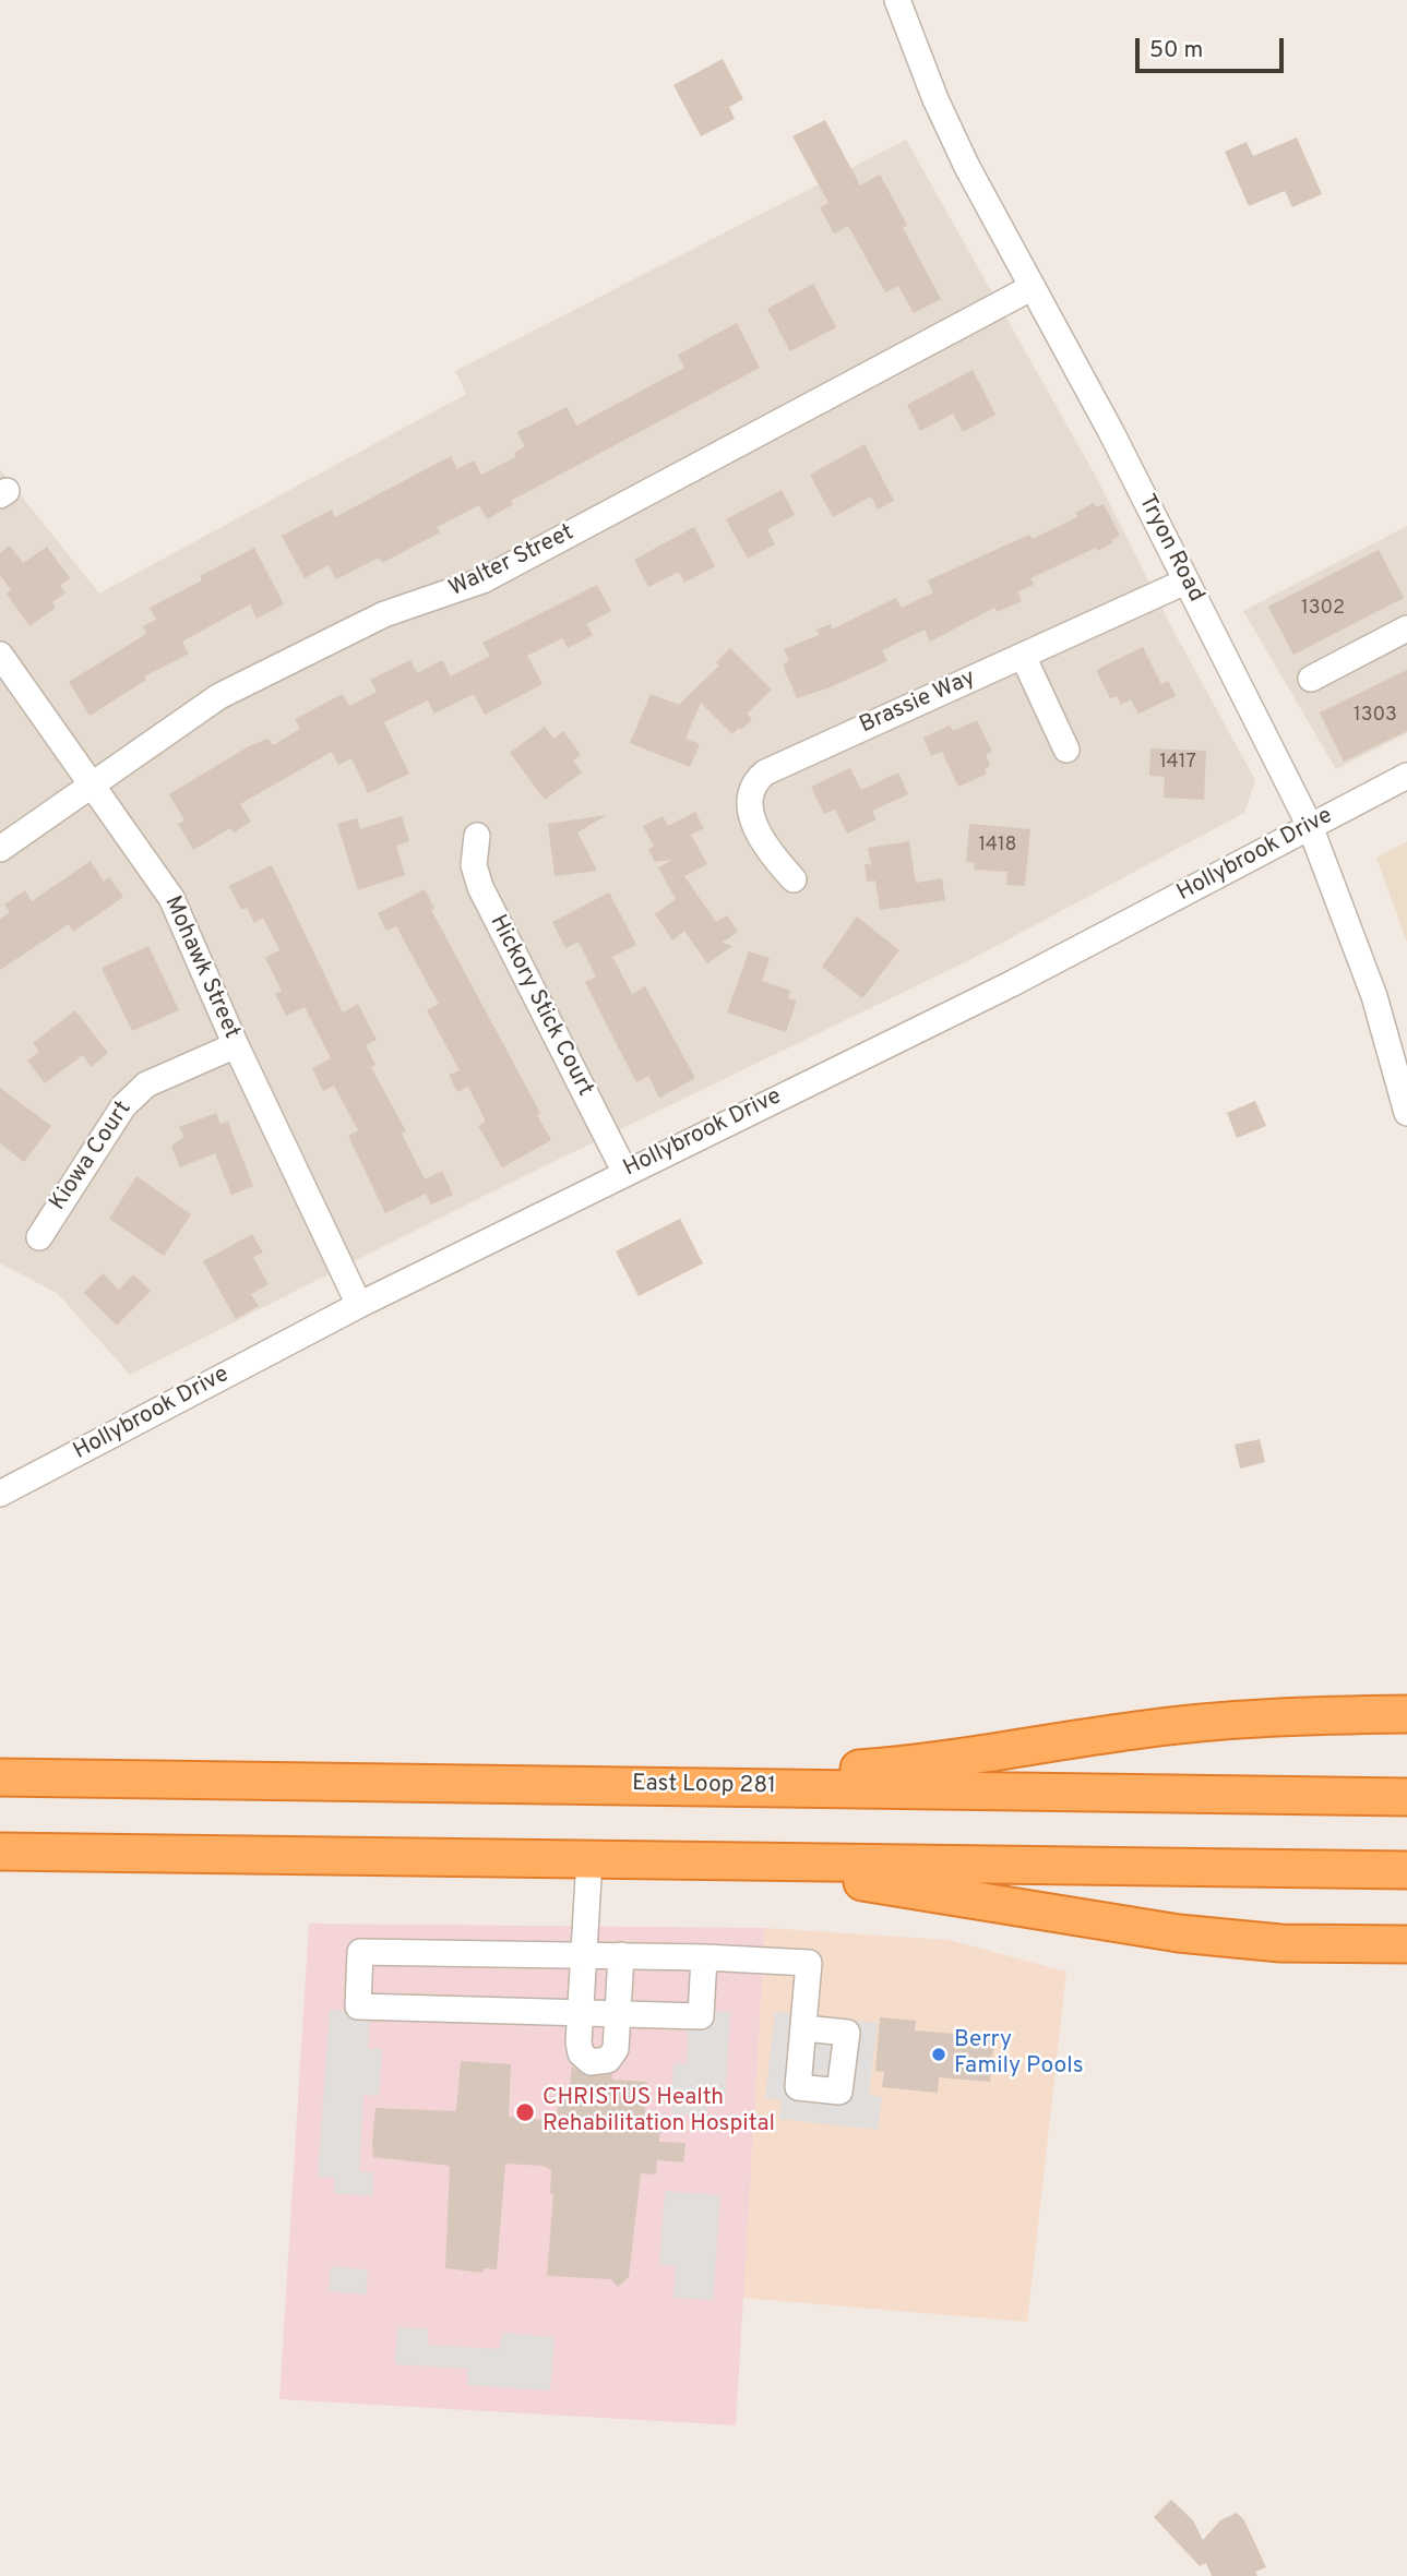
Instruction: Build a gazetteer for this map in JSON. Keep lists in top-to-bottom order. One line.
{"streets":{"highway":["East Loop 281"],"street":["Tryon Road","Walter Street","Brassie Way","Hollybrook Drive","Mohawk Street","Hickory Stick Court","Kiowa Court"]},"crossings":[["Tryon Road","Walter Street"],["Tryon Road","Brassie Way"],["Tryon Road","Hollybrook Drive"],["Walter Street","Mohawk Street"],["Hollybrook Drive","Mohawk Street"],["Hollybrook Drive","Hickory Stick Court"],["Mohawk Street","Kiowa Court"]],"places":["Berry Family Pools","CHRISTUS Health Rehabilitation Hospital"],"house_numbers":["1302","1303","1417","1418"],"scale_bar":"50 m"}
